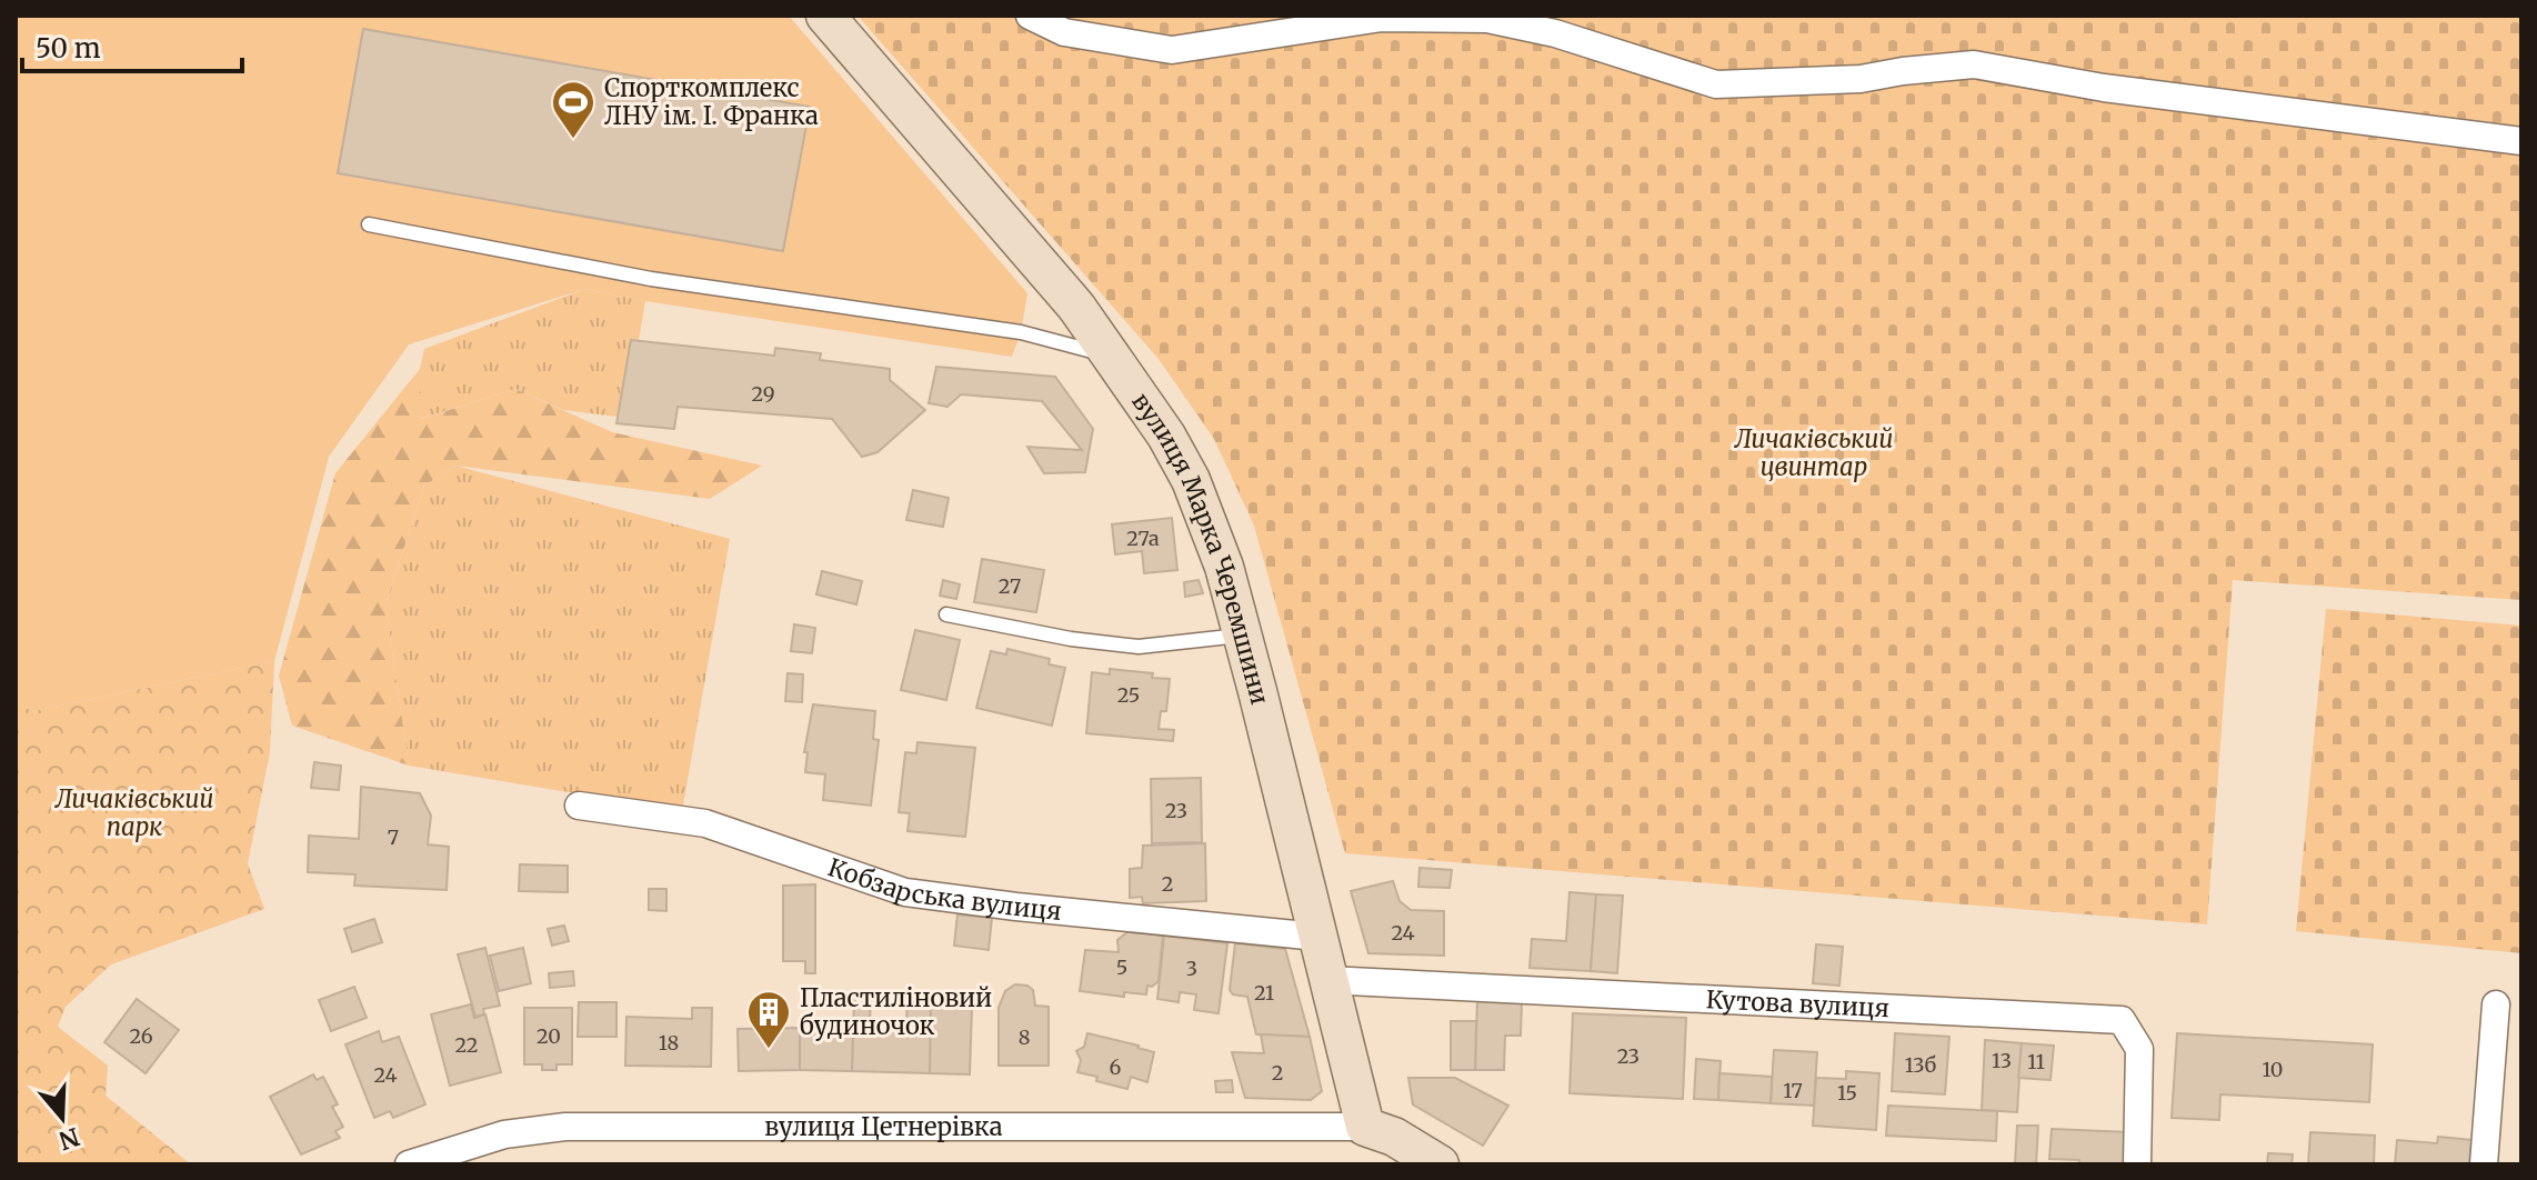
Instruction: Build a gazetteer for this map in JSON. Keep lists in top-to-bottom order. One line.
{"streets":{"street":["вулиця Марка Черемшини","Кобзарська вулиця","Кутова вулиця","вулиця Цетнерівка"]},"crossings":[["вулиця Марка Черемшини","Кобзарська вулиця"],["вулиця Марка Черемшини","Кутова вулиця"],["вулиця Марка Черемшини","вулиця Цетнерівка"]],"parks":["Личаківський цвинтар","Личаківський парк"],"places":{"sports":["Спорткомплекс ЛНУ ім. І. Франка"],"building":["Пластиліновий будиночок"]},"house_numbers":["29","27а","27","25","23","7","2","24","5","3","21","26","20","8","18","22","23","13","11","13б","6","10","2","24","17","15"],"scale_bar":"50 m","north":"bottom"}
